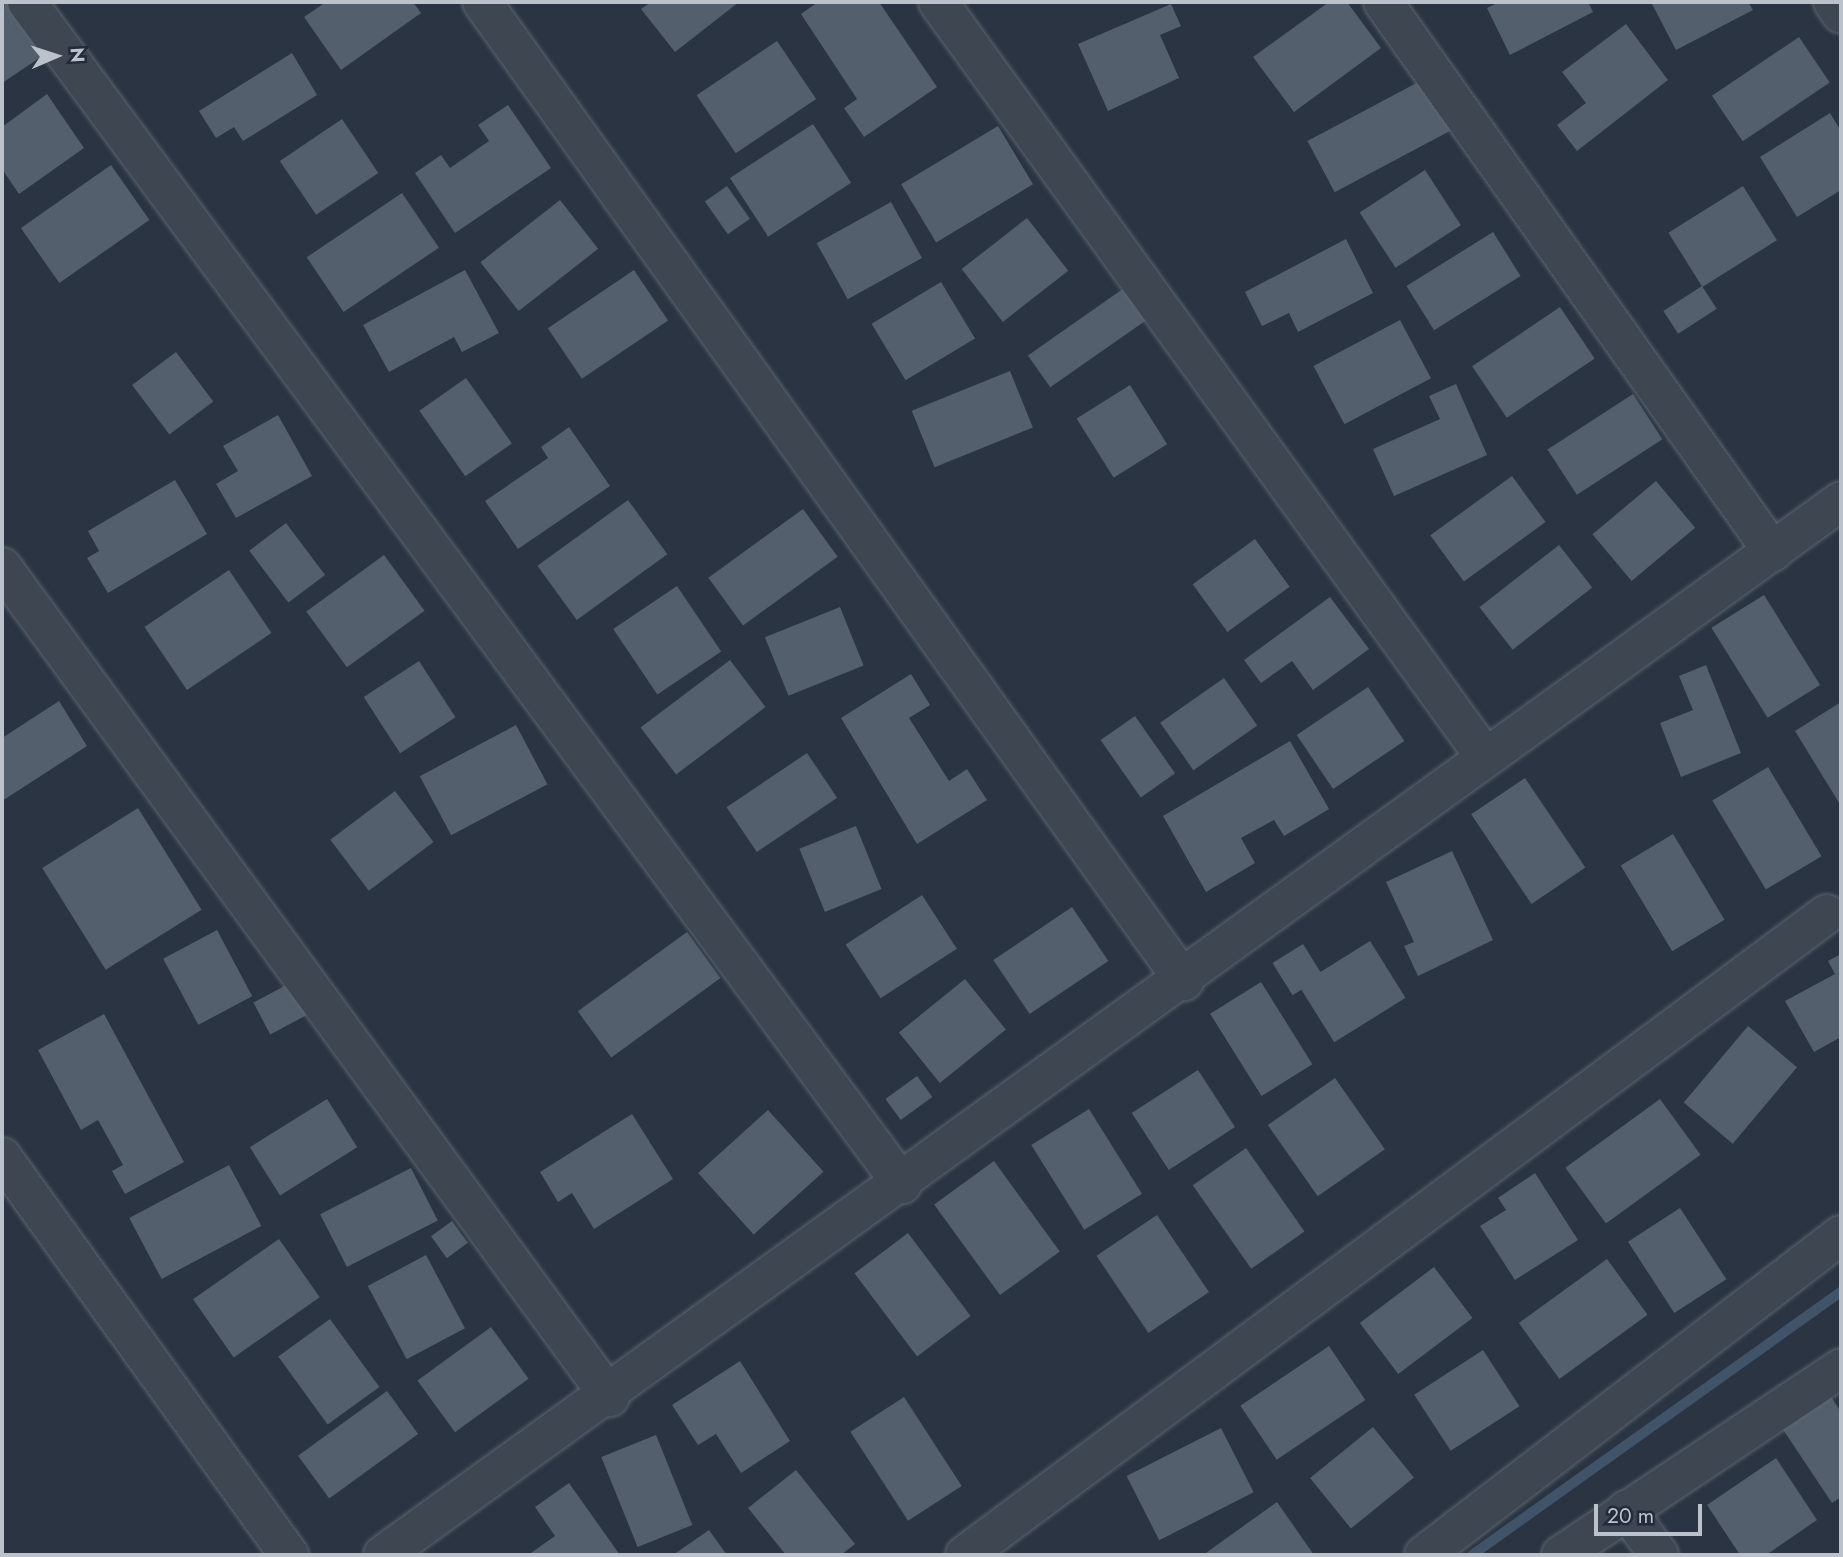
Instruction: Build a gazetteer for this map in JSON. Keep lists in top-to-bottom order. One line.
{"scale_bar":"20 m","north":"right"}
